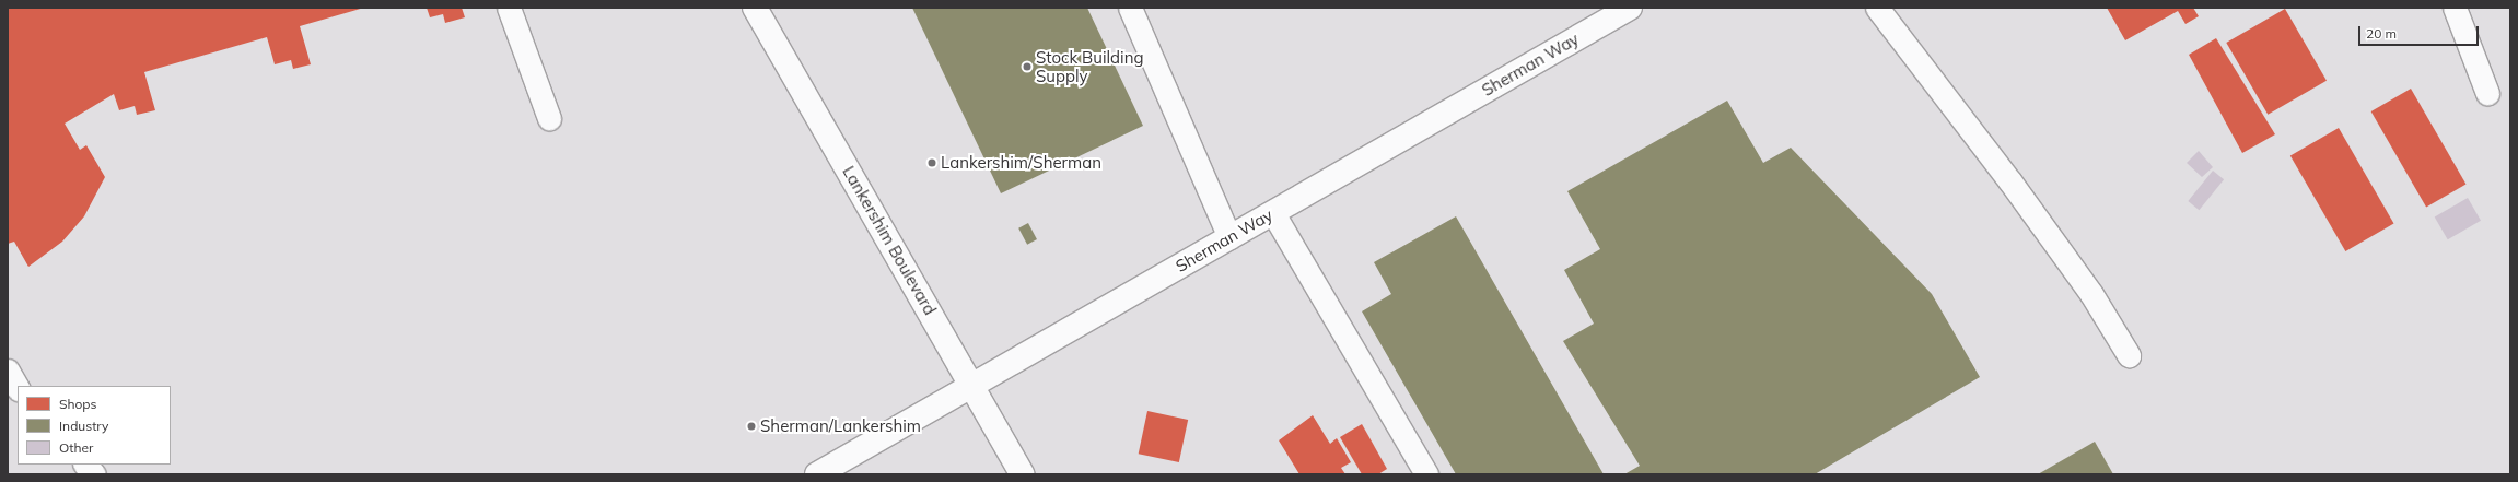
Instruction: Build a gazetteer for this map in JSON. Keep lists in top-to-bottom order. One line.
{"streets":{"main road":["Sherman Way","Lankershim Boulevard"]},"crossings":[["Sherman Way","Lankershim Boulevard"]],"places":["Stock Building Supply","Lankershim/Sherman","Sherman/Lankershim"],"legend":["Shops","Industry","Other"],"scale_bar":"20 m"}
